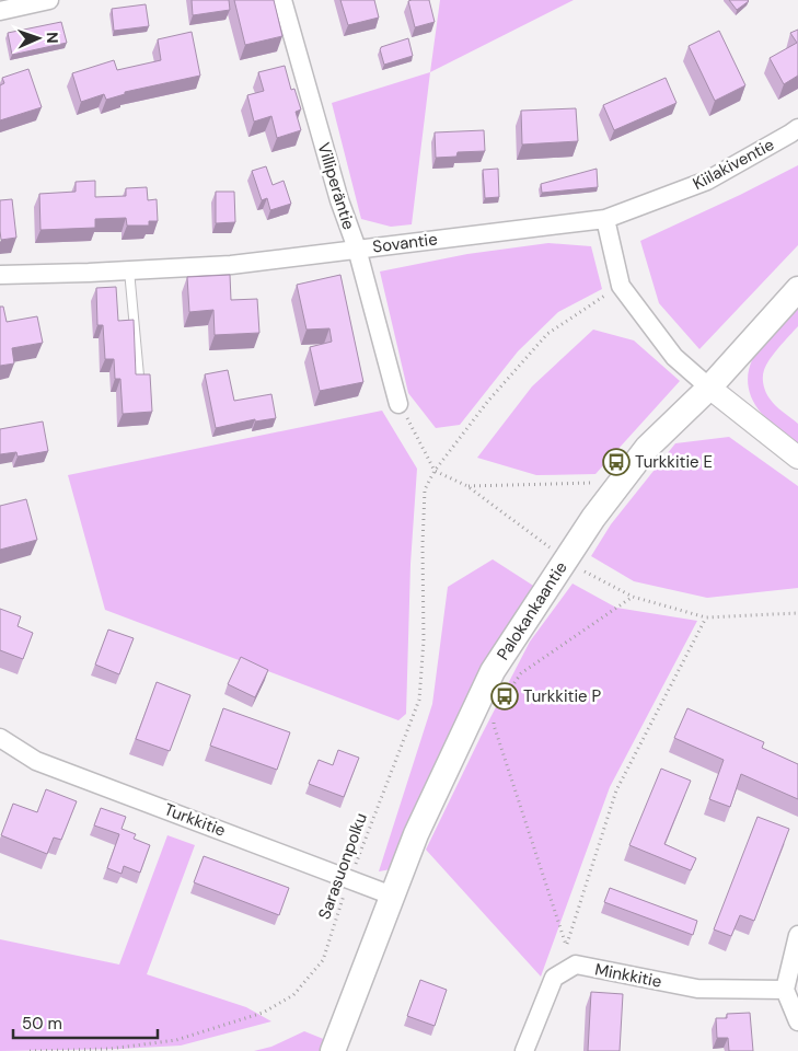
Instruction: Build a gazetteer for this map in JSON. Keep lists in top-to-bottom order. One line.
{"streets":{"main road":["Palokankaantie"],"street":["Kiilakiventie","Villiperäntie","Sovantie","Turkkitie","Minkkitie"],"path":["Sarasuonpolku"]},"crossings":[["Kiilakiventie","Sovantie"],["Villiperäntie","Sovantie"],["Palokankaantie","Turkkitie"],["Turkkitie","Sarasuonpolku"]],"places":{"bus stop":["Turkkitie E","Turkkitie P"]},"scale_bar":"50 m","north":"right"}
